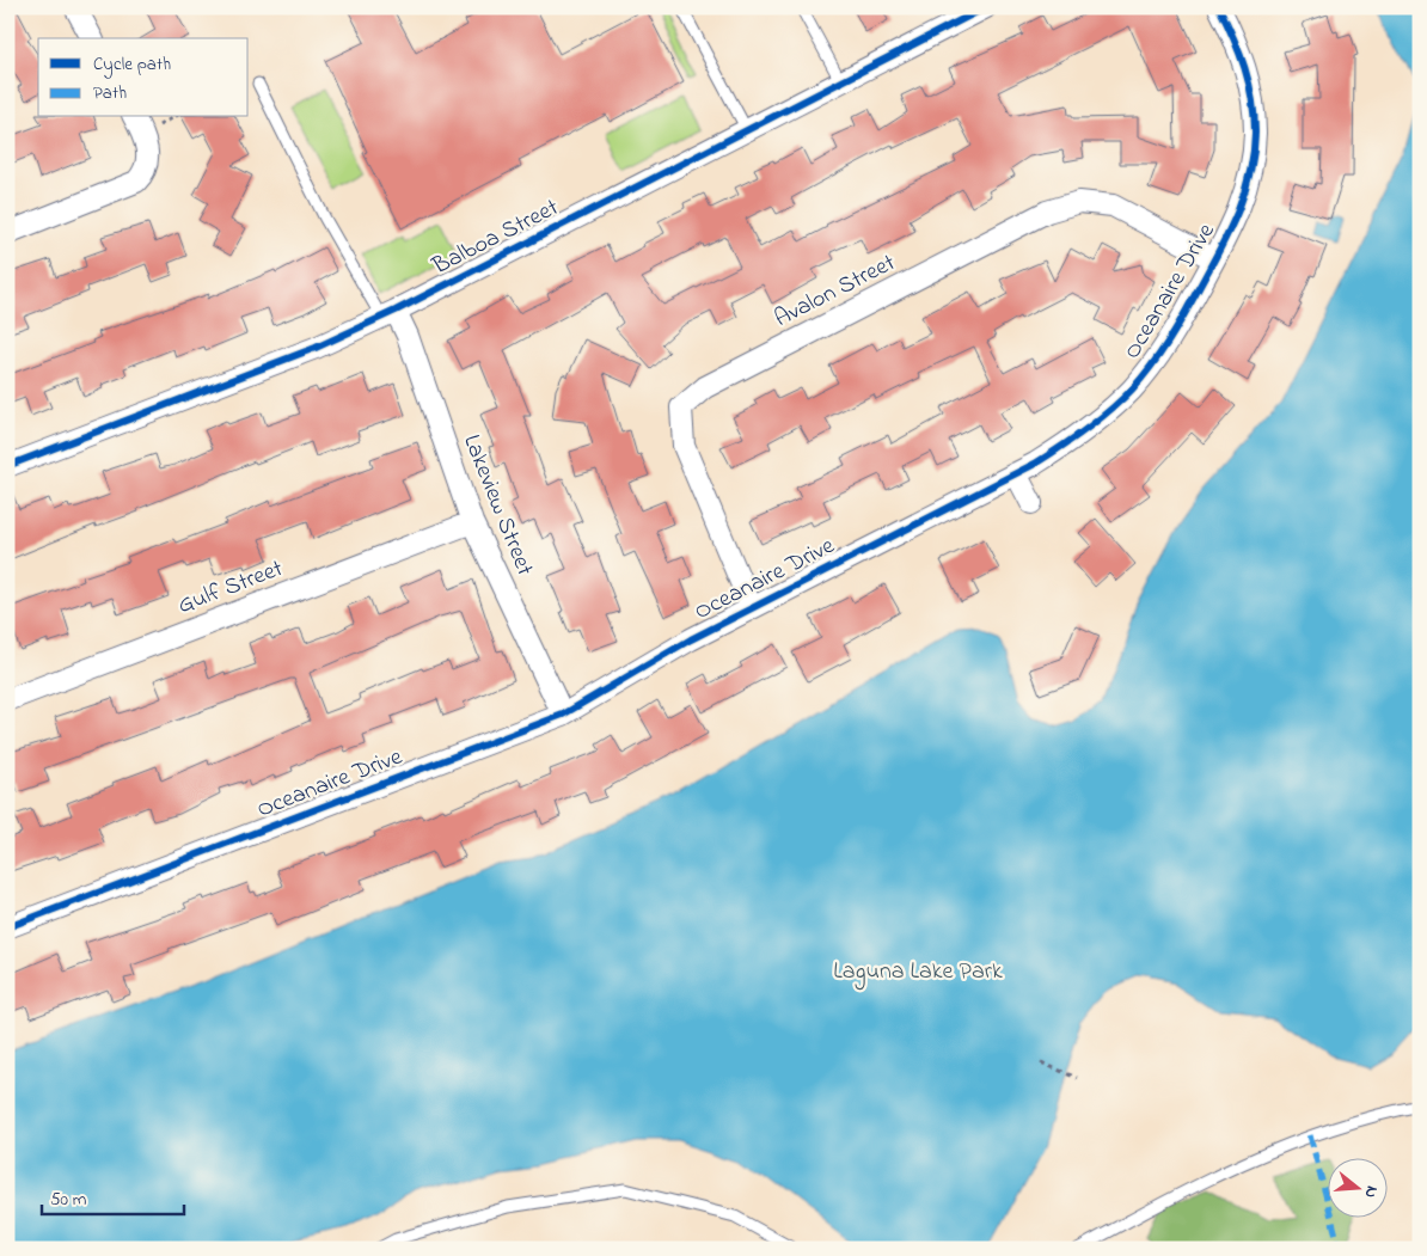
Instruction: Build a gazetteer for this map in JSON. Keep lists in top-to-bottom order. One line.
{"streets":{"street":["Balboa Street","Avalon Street","Oceanaire Drive","Lakeview Street","Gulf Street"]},"crossings":[["Balboa Street","Lakeview Street"],["Avalon Street","Oceanaire Drive"],["Oceanaire Drive","Lakeview Street"],["Lakeview Street","Gulf Street"]],"parks":["Laguna Lake Park"],"legend":["Cycle path","Path"],"scale_bar":"50 m","north":"right"}
